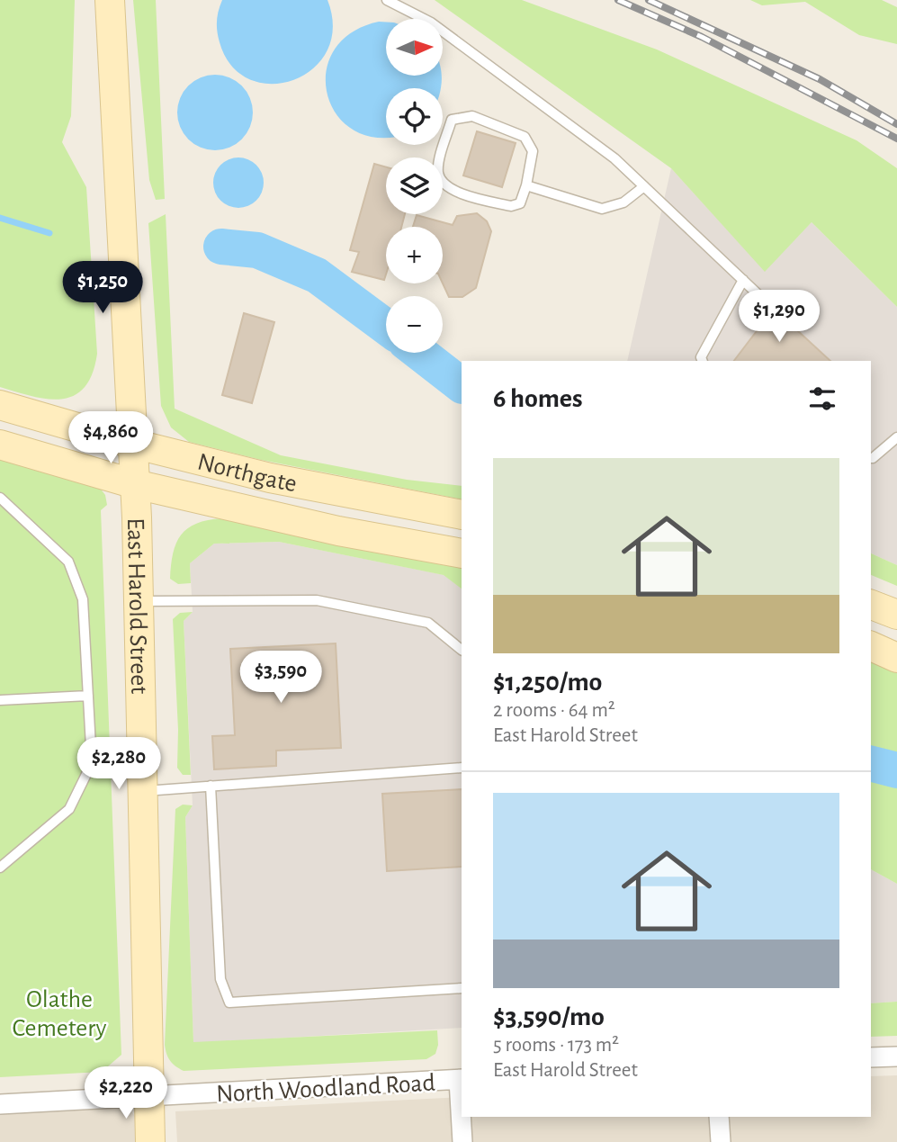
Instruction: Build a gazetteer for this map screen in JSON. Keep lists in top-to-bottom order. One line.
{"streets":{"main road":["Northgate","East Harold Street"],"street":["North Woodland Road"]},"crossings":[["Northgate","East Harold Street"],["East Harold Street","North Woodland Road"]],"parks":["Olathe Cemetery"],"north":"right","page":{"map_buttons":["+","−"],"price":["$1,250","$1,290","$4,860","$3,590","$2,280","$2,220"],"heading":"6 homes","list":[{"name":"$1,250/mo","note":"2 rooms · 64 m² · East Harold Street"},{"name":"$3,590/mo","note":"5 rooms · 173 m² · East Harold Street"}]}}
